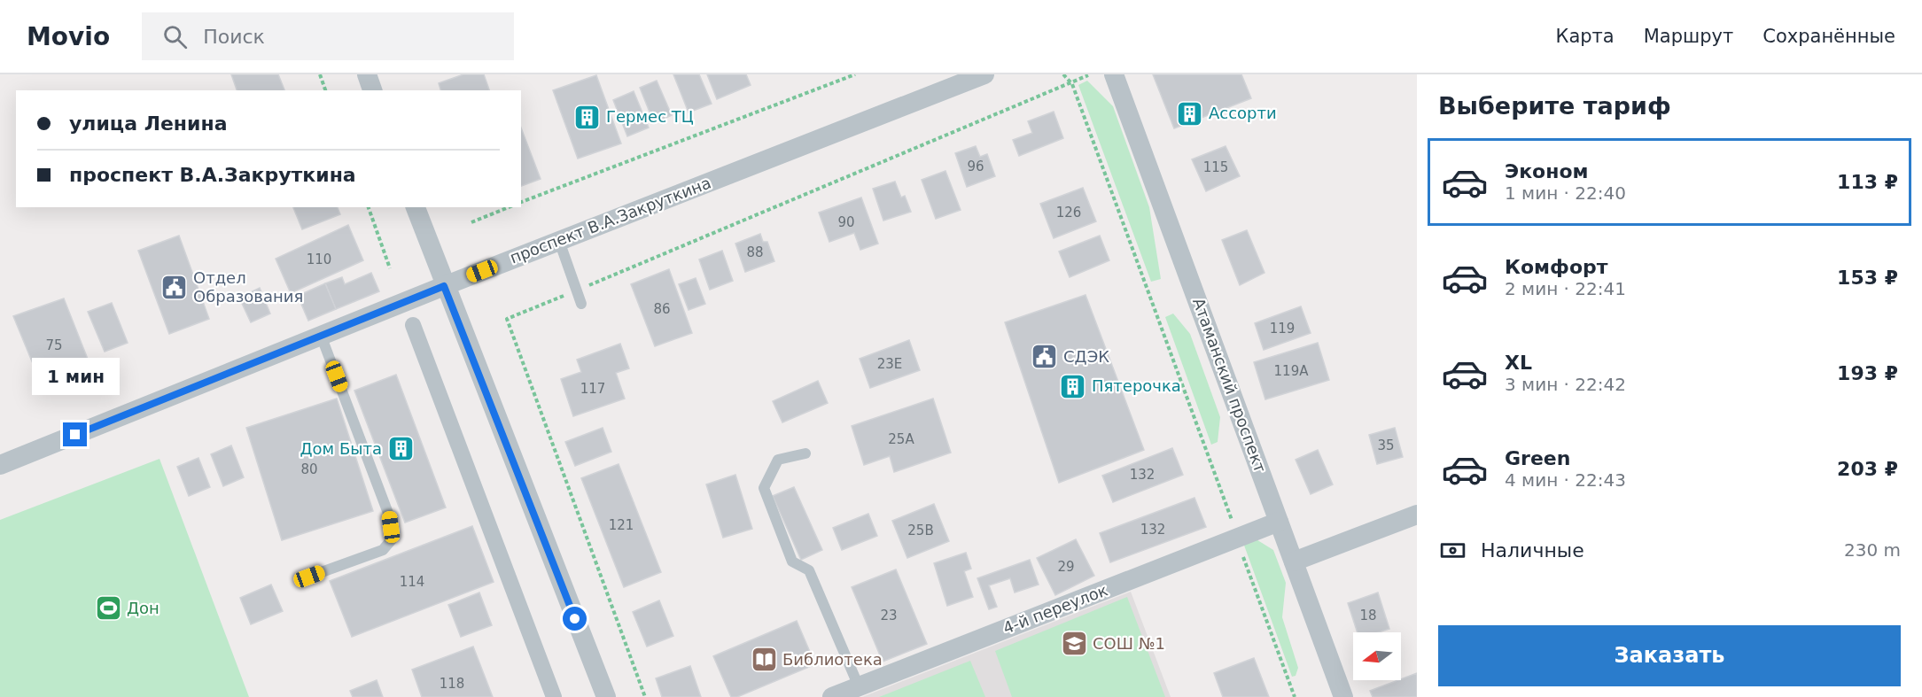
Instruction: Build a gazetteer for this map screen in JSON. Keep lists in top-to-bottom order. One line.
{"streets":{"street":["проспект В.А.Закруткина","Атаманский проспект","4-й переулок"]},"crossings":[["Атаманский проспект","4-й переулок"]],"places":{"building":["Ассорти","Гермес ТЦ","Пятeрочка","Дом Быта"],"public building":["Отдел Образования","СДЭК"],"sports":["Дон"],"school or university":["СОШ №1"],"library":["Библиотека"]},"house_numbers":["96","115","126","90","88","110","86","119","75","23Е","119А","117","25А","35","80","132","121","132","25В","29","114","23","18","118"],"north":"left","page":{"header":"Movio","search":"Поиск","nav":["Карта","Маршрут","Сохранённые"],"heading":"Выберите тариф","banner":["улица Ленина","проспект В.А.Закруткина"],"list":[{"name":"Эконом","note":"1 мин · 22:40","value":"113 ₽"},{"name":"Комфорт","note":"2 мин · 22:41","value":"153 ₽"},{"name":"XL","note":"3 мин · 22:42","value":"193 ₽"},{"name":"Green","note":"4 мин · 22:43","value":"203 ₽"}],"bubble":"1 мин","pay":["Наличные","230 m"],"buttons":"Заказать"}}
